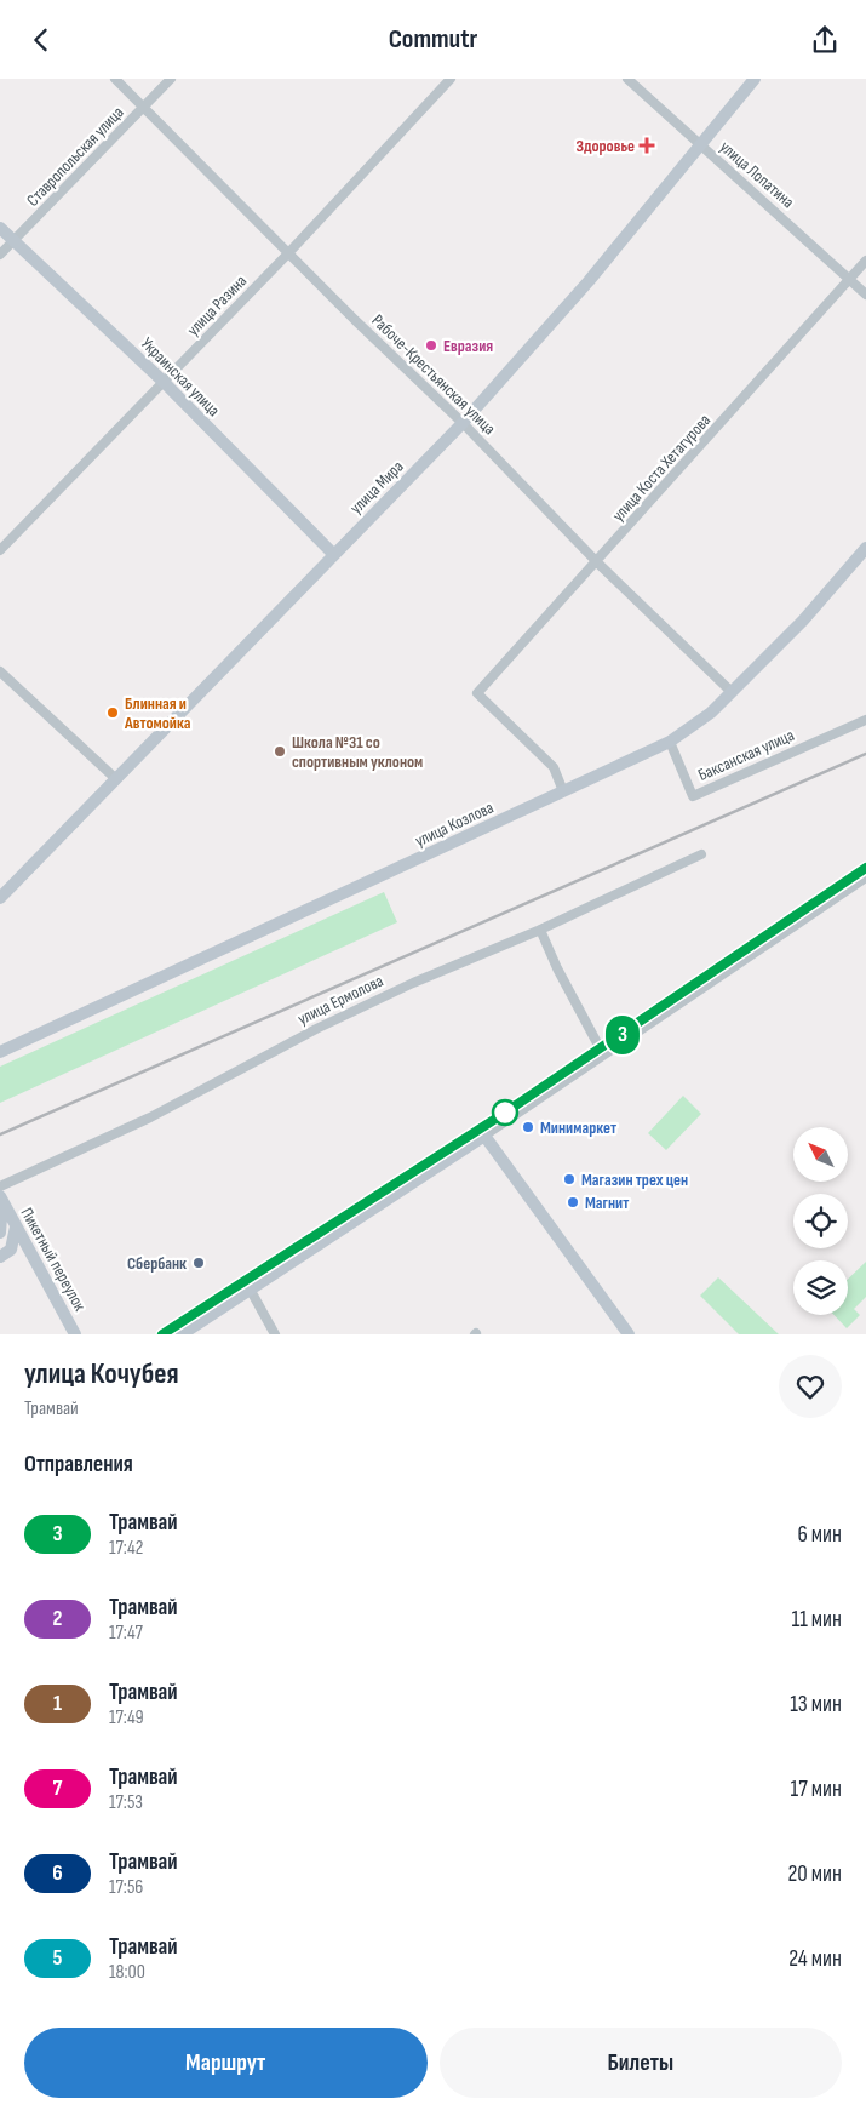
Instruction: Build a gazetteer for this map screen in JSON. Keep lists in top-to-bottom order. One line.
{"streets":{"street":["Ставропольская улица","улица Лопатина","улица Разина","Рабоче-Крестьянская улица","Украинская улица","улица Коста Хетагурова","улица Мира","Баксанская улица","улица Козлова","улица Ермолова","Пикетный переулок"]},"crossings":[["Ставропольская улица","Рабоче-Крестьянская улица"],["Ставропольская улица","Украинская улица"],["улица Лопатина","улица Коста Хетагурова"],["улица Лопатина","улица Мира"],["улица Разина","Рабоче-Крестьянская улица"],["улица Разина","Украинская улица"],["Рабоче-Крестьянская улица","улица Коста Хетагурова"],["Рабоче-Крестьянская улица","улица Мира"],["Рабоче-Крестьянская улица","улица Козлова"],["Украинская улица","улица Мира"],["улица Коста Хетагурова","улица Козлова"],["Баксанская улица","улица Козлова"]],"places":{"health":["Здоровье"],"other":["Евразия","Блинная и Автомойка","Школа №31 со спортивным уклоном","Минимаркет","Магазин трех цен","Магнит","Сбербанк"]},"lines":["tram line 3"],"north":"top left","page":{"header":"Commutr","on_map":"3","heading":[["улица Кочубея","Трамвай"],"Отправления"],"list":[{"mark":"3","name":"Трамвай","note":"17:42","value":"6 мин"},{"mark":"2","name":"Трамвай","note":"17:47","value":"11 мин"},{"mark":"1","name":"Трамвай","note":"17:49","value":"13 мин"},{"mark":"7","name":"Трамвай","note":"17:53","value":"17 мин"},{"mark":"6","name":"Трамвай","note":"17:56","value":"20 мин"},{"mark":"5","name":"Трамвай","note":"18:00","value":"24 мин"}],"buttons":["Маршрут","Билеты"]}}
